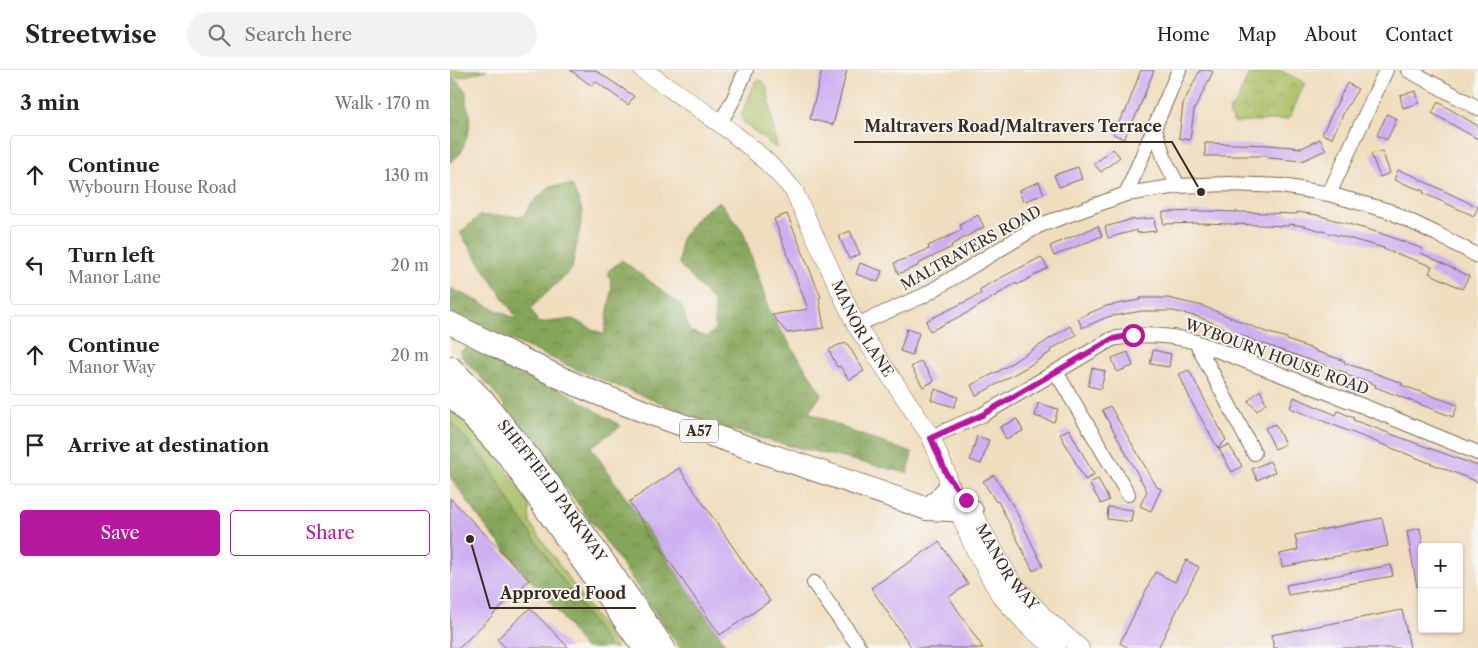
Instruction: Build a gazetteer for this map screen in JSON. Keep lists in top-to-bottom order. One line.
{"streets":{"highway":["A57","SHEFFIELD PARKWAY"],"street":["MALTRAVERS ROAD","MANOR LANE","WYBOURN HOUSE ROAD","MANOR WAY"]},"crossings":[["MALTRAVERS ROAD","MANOR LANE"],["MANOR LANE","WYBOURN HOUSE ROAD"],["MANOR LANE","A57"],["MANOR LANE","MANOR WAY"],["A57","MANOR WAY"]],"places":["Maltravers Road/Maltravers Terrace","Approved Food"],"page":{"header":"Streetwise","search":"Search here","nav":["Home","Map","About","Contact"],"heading":["3 min","Walk · 170 m"],"list":[["Continue","Wybourn House Road","130 m"],["Turn left","Manor Lane","20 m"],["Continue","Manor Way","20 m"],"Arrive at destination"],"buttons":["Save","Share"],"map_buttons":["+","−"]}}
